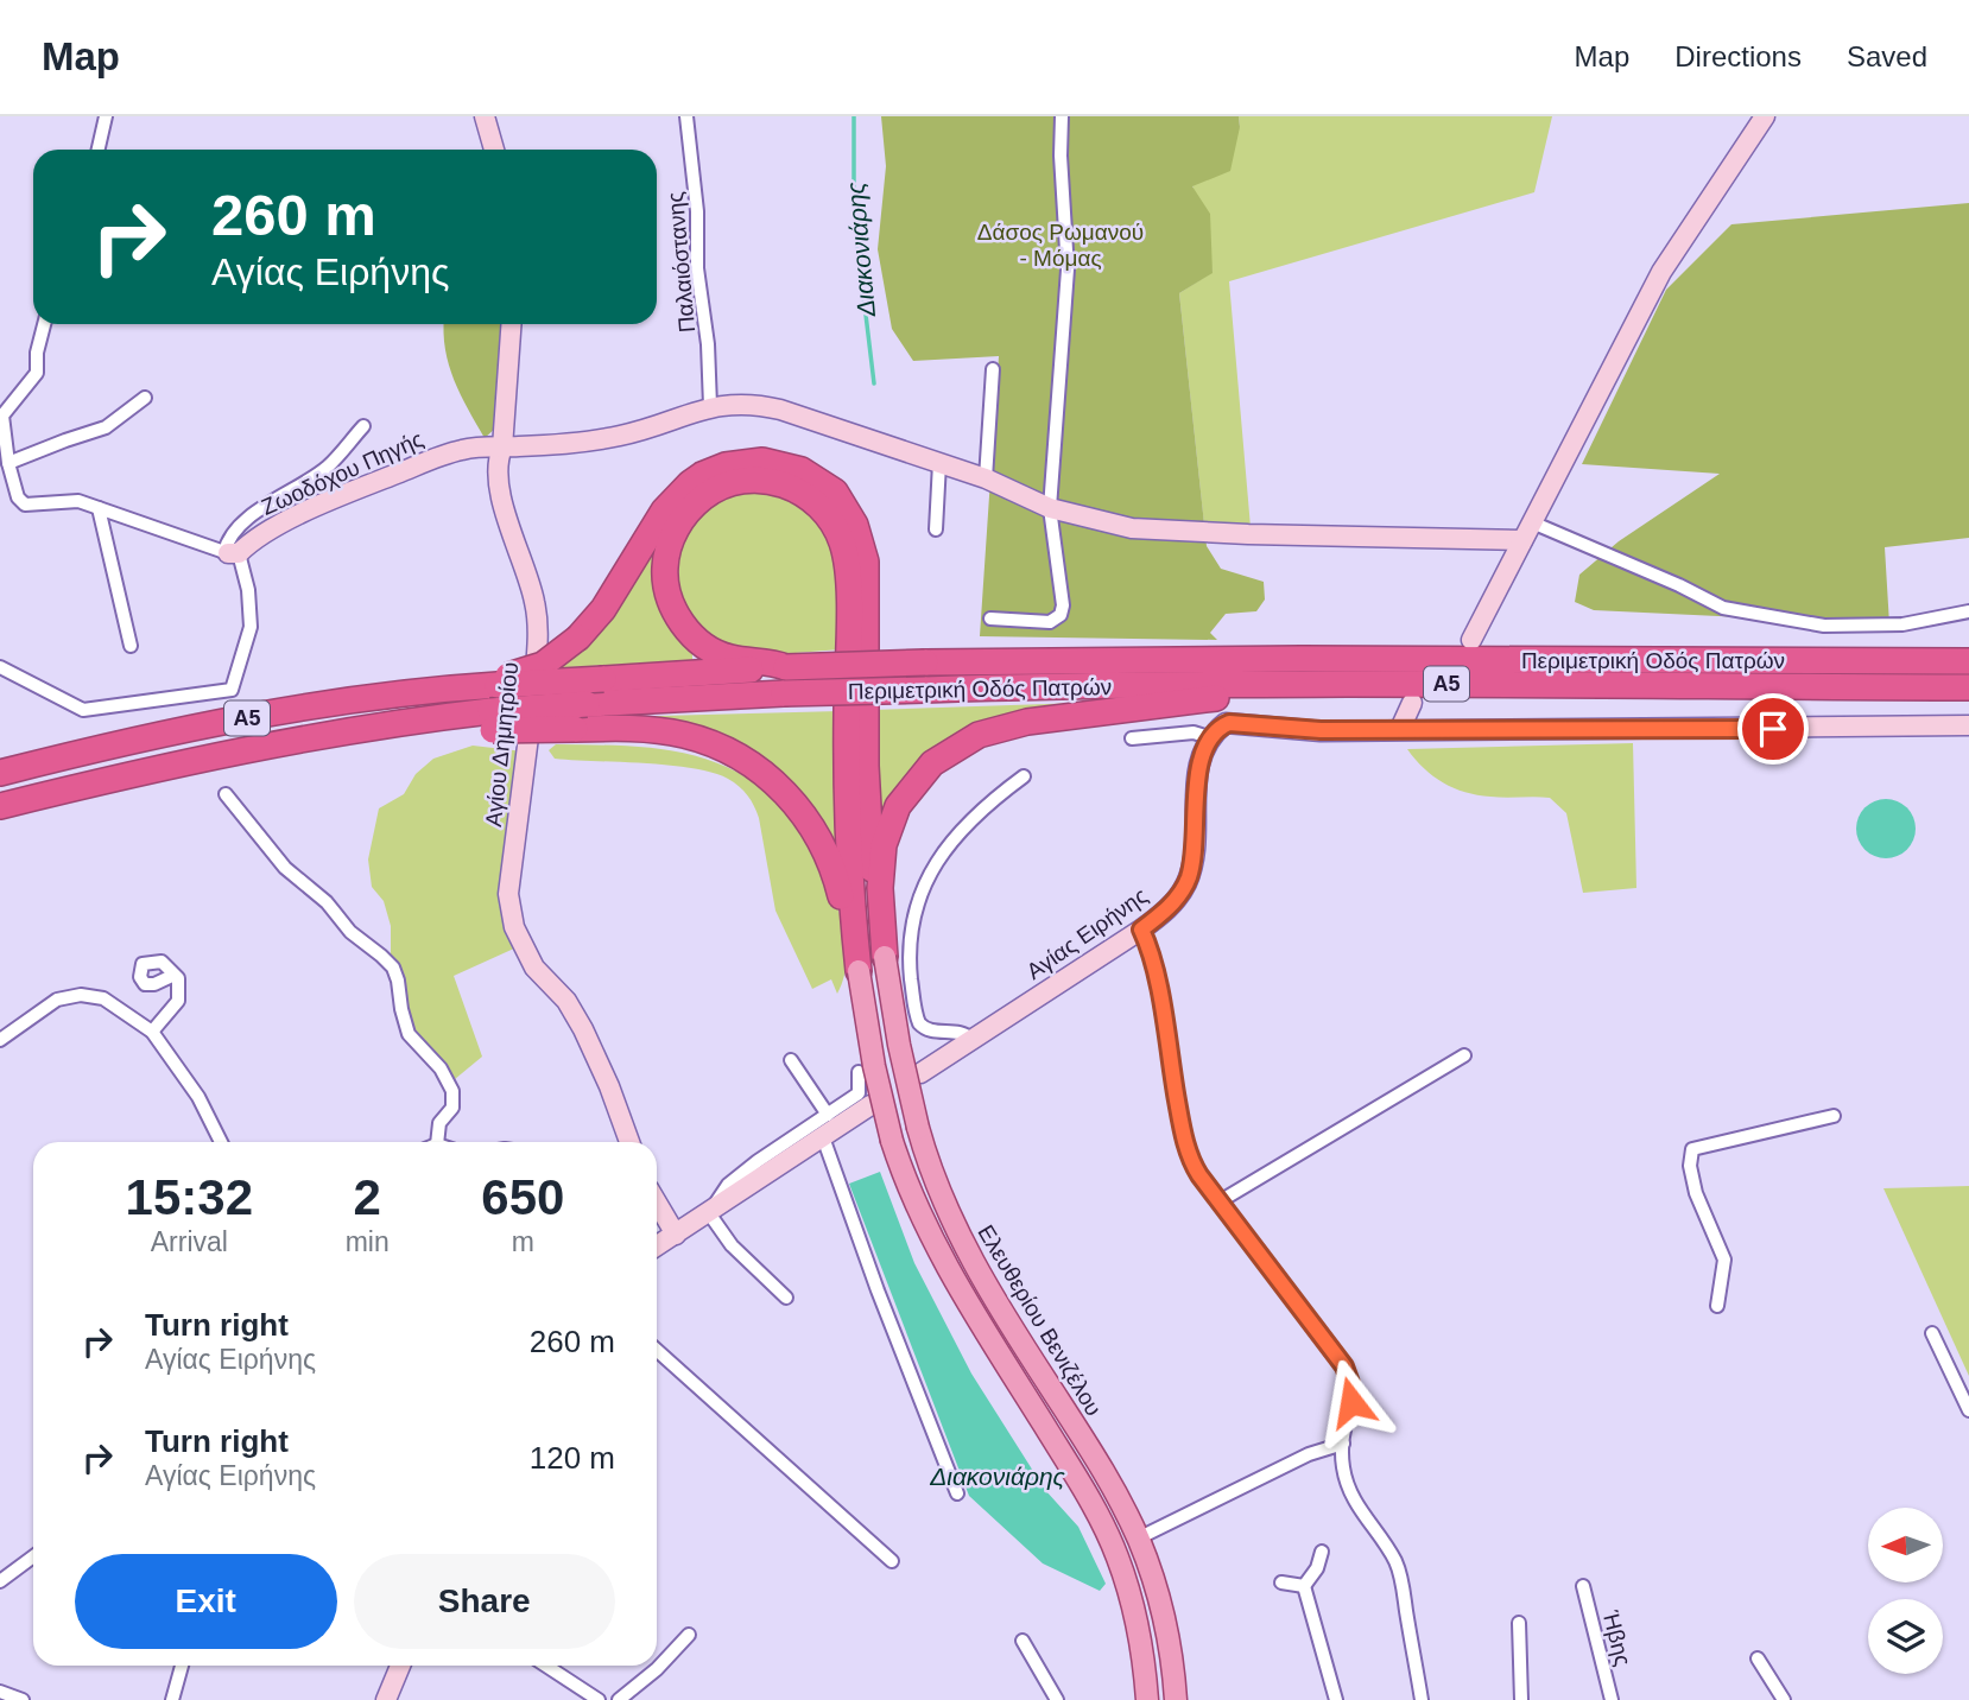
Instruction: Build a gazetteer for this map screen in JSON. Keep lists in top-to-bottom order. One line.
{"streets":{"highway":["Περιμετρική Οδός Πατρών","Α5"],"main road":["Ελευθερίου Βενιζέλου"],"street":["Παλαιόστανης","Ζωοδόχου Πηγής","Αγίου Δημητρίου","Αγίας Ειρήνης","Ήβης"]},"crossings":[["Παλαιόστανης","Ζωοδόχου Πηγής"],["Ζωοδόχου Πηγής","Αγίου Δημητρίου"],["Περιμετρική Οδός Πατρών","Α5"]],"water":["Διακονιάρης"],"parks":["Δάσος Ρωμανού - Μόμας"],"north":"left","page":{"header":"Map","nav":["Map","Directions","Saved"],"turn":["260 m","Αγίας Ειρήνης"],"eta":["15:32","Arrival","2","min","650","m"],"list":[{"name":"Turn right","note":"Αγίας Ειρήνης","value":"260 m"},{"name":"Turn right","note":"Αγίας Ειρήνης","value":"120 m"}],"buttons":["Exit","Share"]}}
